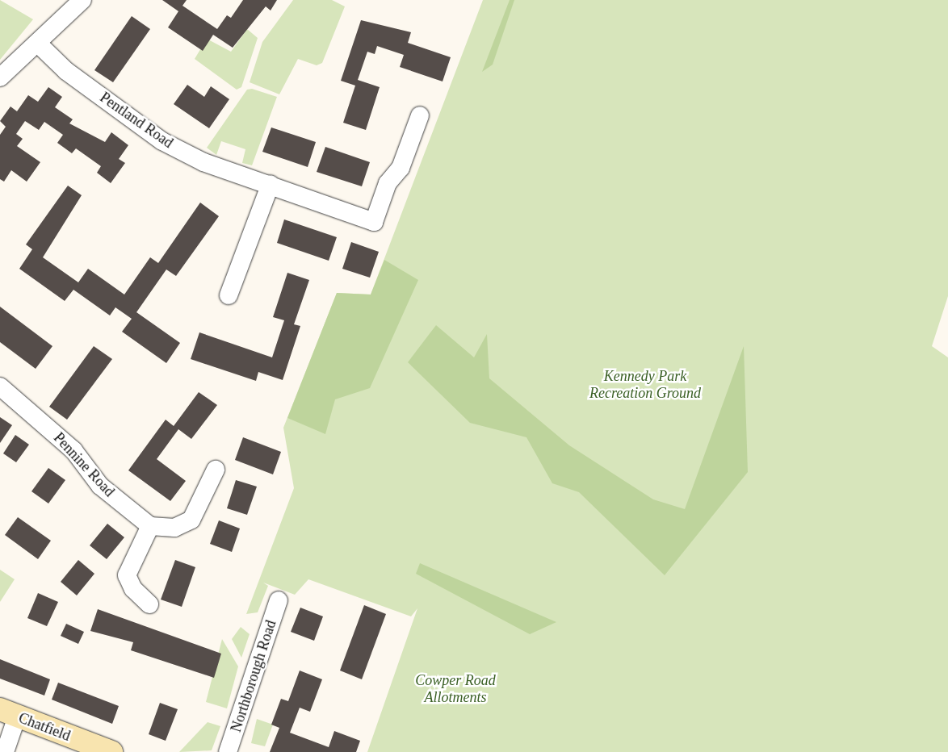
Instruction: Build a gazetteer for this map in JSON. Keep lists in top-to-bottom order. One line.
{"streets":{"street":["Pentland Road","Pennine Road","Northborough Road","Chatfield"]},"parks":["Kennedy Park Recreation Ground","Cowper Road Allotments"]}
